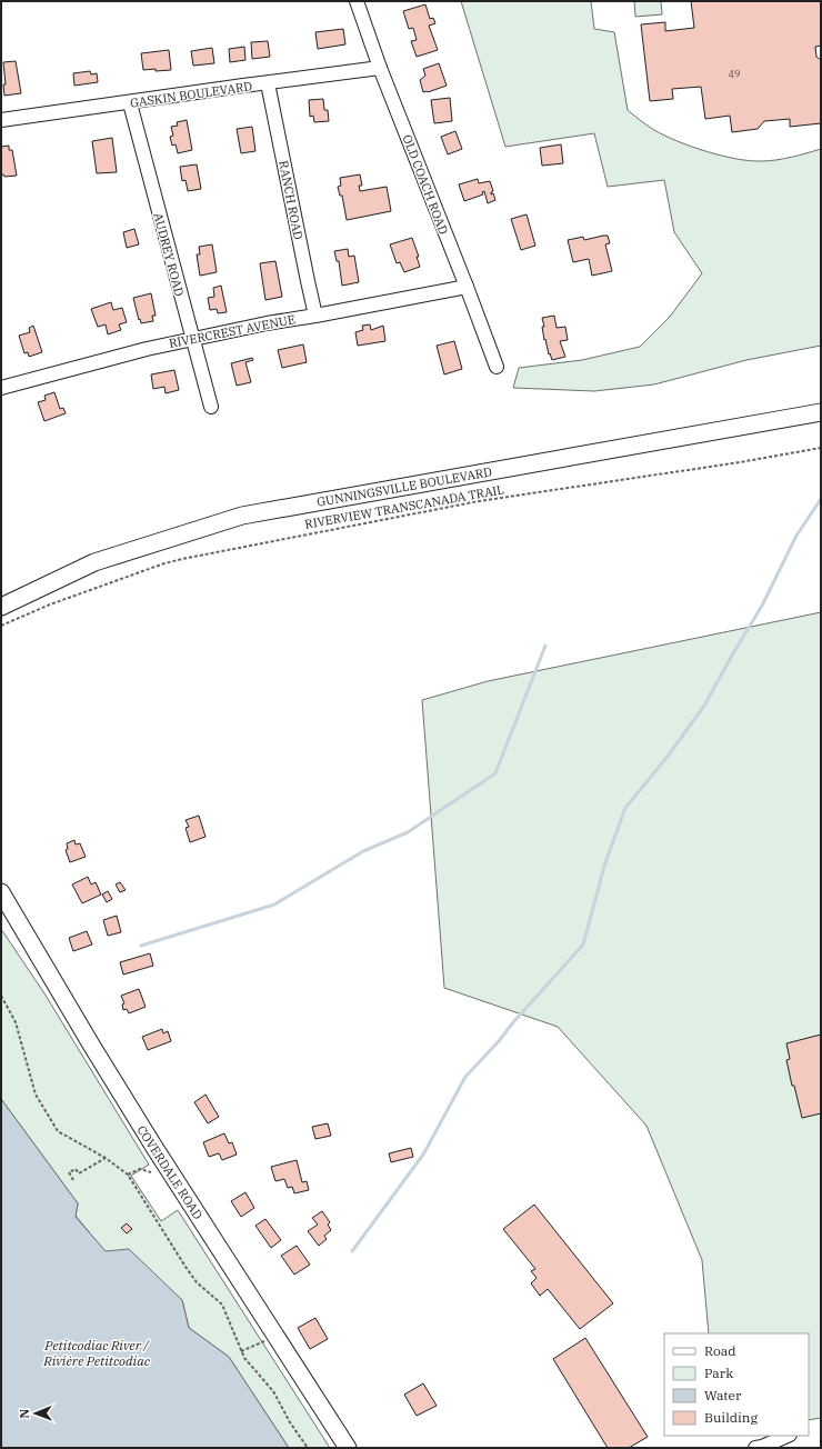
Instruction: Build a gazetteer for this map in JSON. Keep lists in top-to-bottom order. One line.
{"streets":{"main road":["GUNNINGSVILLE BOULEVARD","COVERDALE ROAD"],"street":["GASKIN BOULEVARD","OLD COACH ROAD","RANCH ROAD","AUDREY ROAD","RIVERCREST AVENUE"],"path":["RIVERVIEW TRANSCANADA TRAIL"]},"crossings":[["GASKIN BOULEVARD","OLD COACH ROAD"],["GASKIN BOULEVARD","RANCH ROAD"],["GASKIN BOULEVARD","AUDREY ROAD"],["OLD COACH ROAD","RIVERCREST AVENUE"],["RANCH ROAD","RIVERCREST AVENUE"],["AUDREY ROAD","RIVERCREST AVENUE"]],"water":["Petitcodiac River / Rivière Petitcodiac"],"house_numbers":["49"],"legend":["Road","Park","Water","Building"],"north":"left"}
